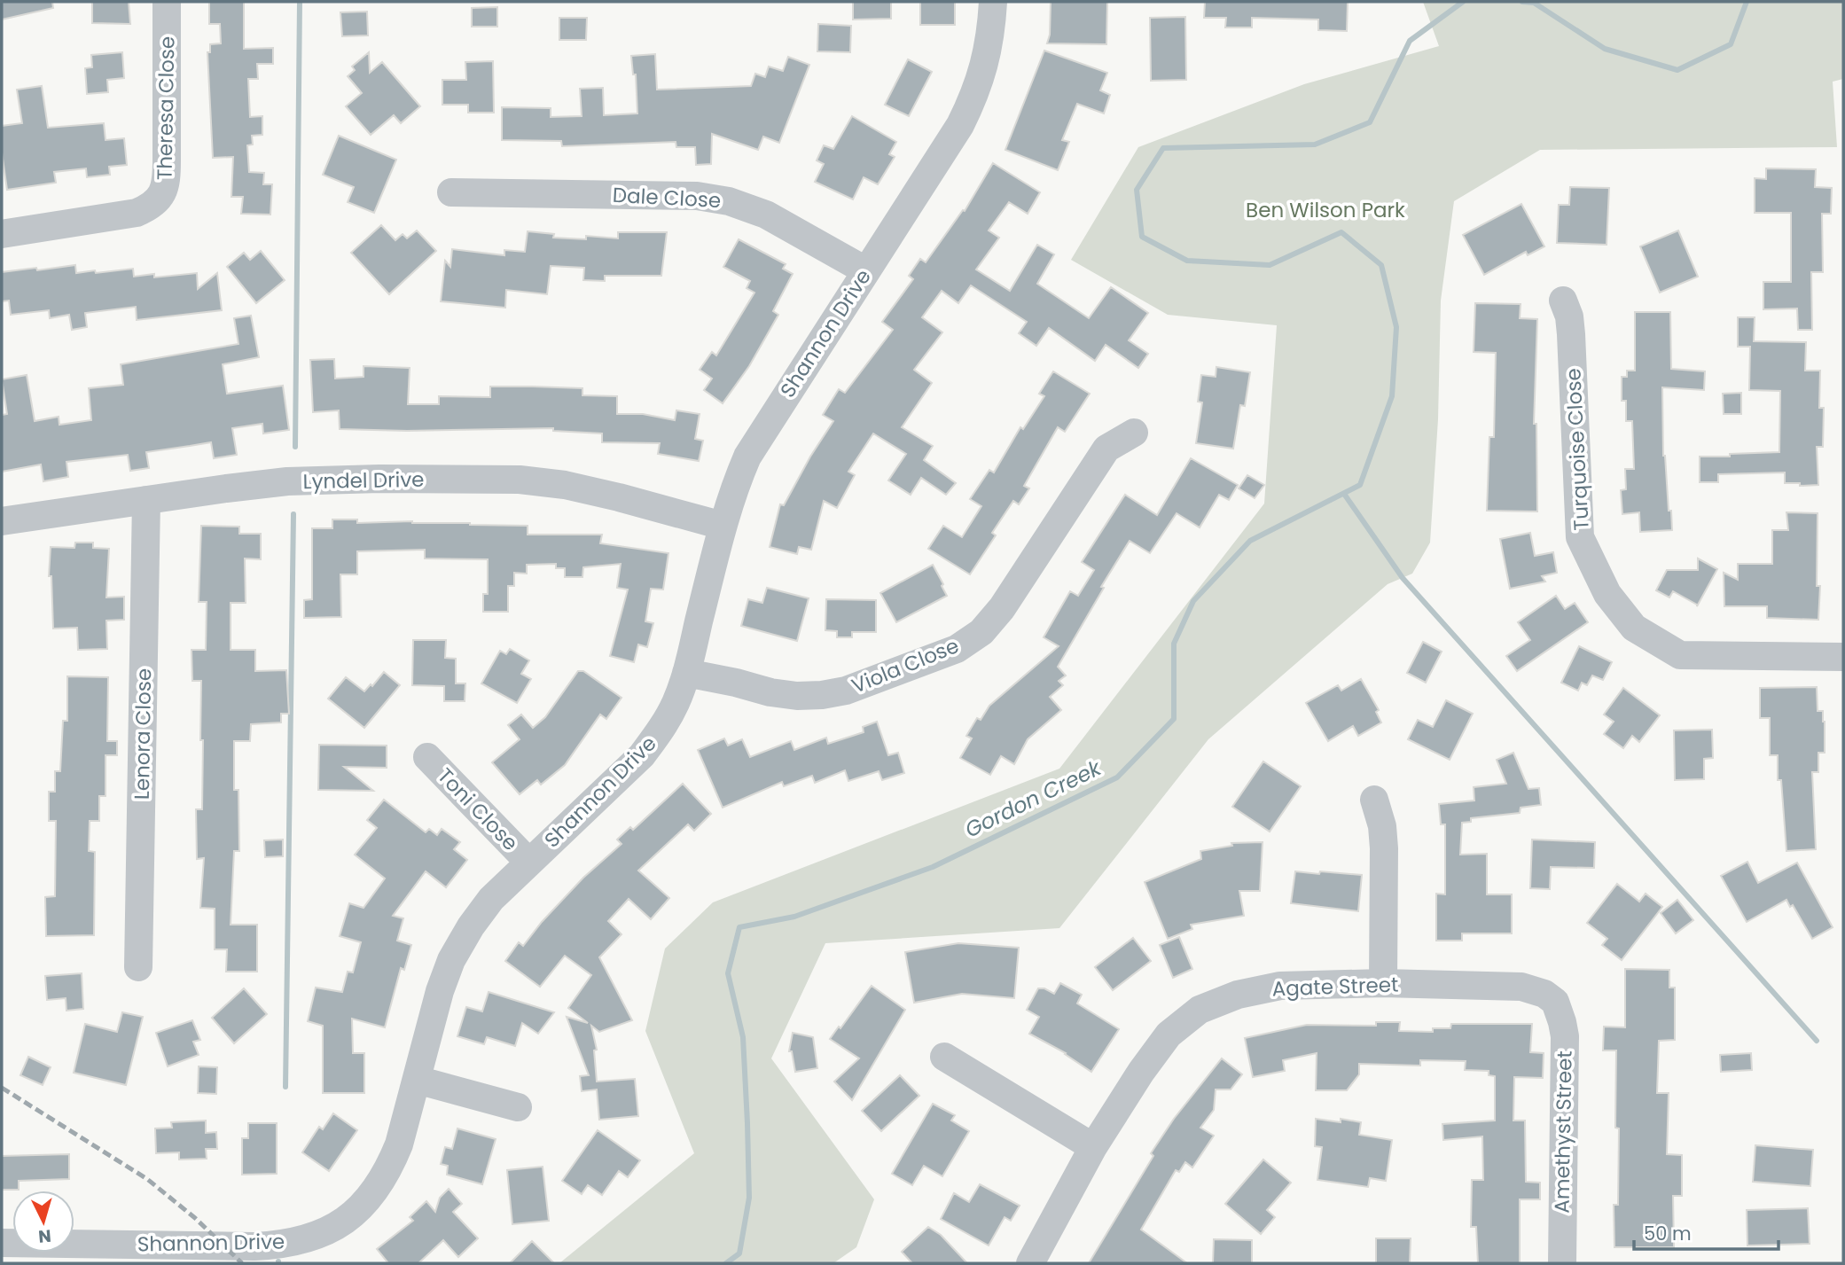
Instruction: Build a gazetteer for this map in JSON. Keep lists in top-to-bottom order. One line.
{"streets":{"street":["Theresa Close","Dale Close","Shannon Drive","Turquoise Close","Lyndel Drive","Viola Close","Lenora Close","Toni Close","Agate Street","Amethyst Street"]},"crossings":[["Dale Close","Shannon Drive"],["Shannon Drive","Lyndel Drive"],["Shannon Drive","Viola Close"],["Shannon Drive","Toni Close"],["Lyndel Drive","Lenora Close"],["Agate Street","Amethyst Street"]],"water":["Gordon Creek"],"parks":["Ben Wilson Park"],"scale_bar":"50 m","north":"bottom"}
